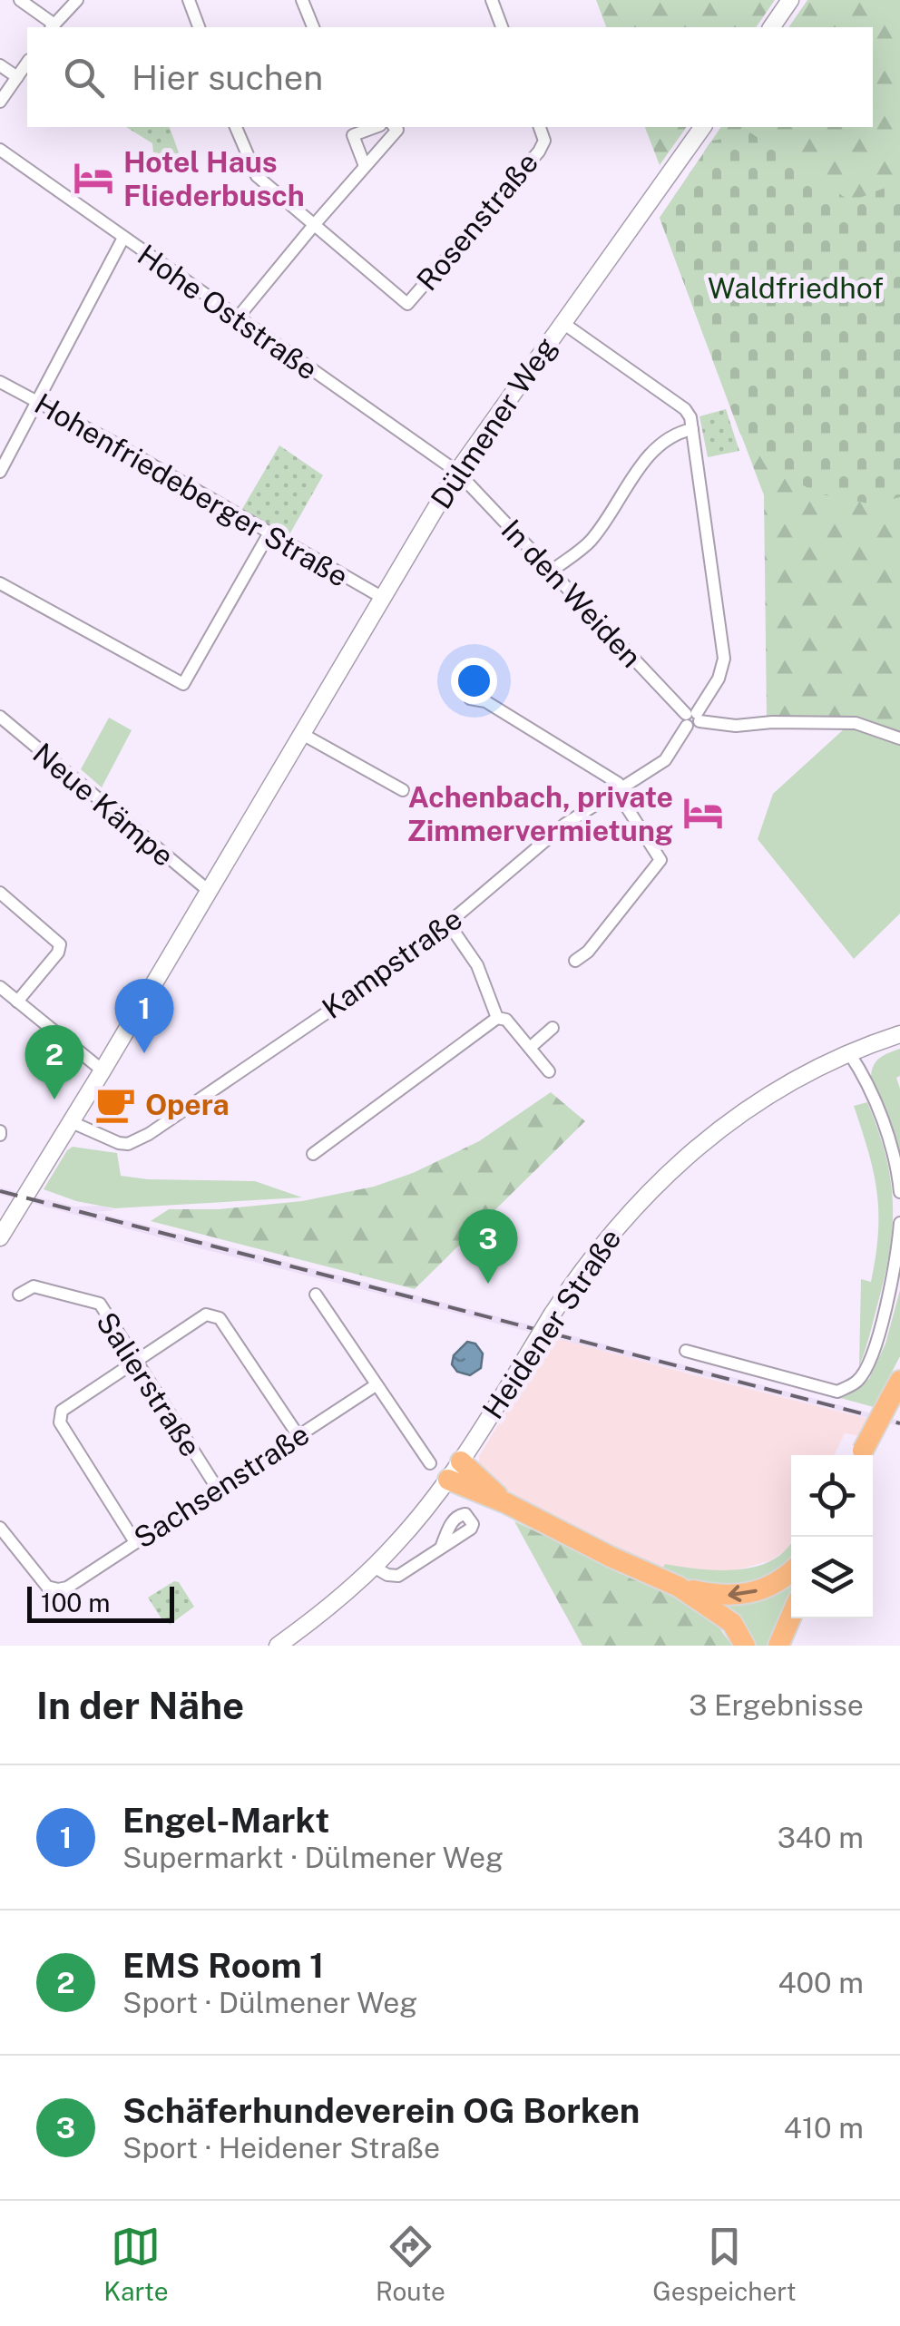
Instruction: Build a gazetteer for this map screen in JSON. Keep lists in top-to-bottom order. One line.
{"streets":{"street":["Rosenstraße","Hohe Oststraße","Dülmener Weg","Hohenfriedeberger Straße","In den Weiden","Neue Kämpe","Kampstraße","Heidener Straße","Salierstraße","Sachsenstraße"]},"crossings":[["Hohe Oststraße","Dülmener Weg"],["Hohe Oststraße","In den Weiden"],["Dülmener Weg","Hohenfriedeberger Straße"],["Dülmener Weg","In den Weiden"],["Dülmener Weg","Neue Kämpe"],["Dülmener Weg","Kampstraße"],["In den Weiden","Kampstraße"],["Salierstraße","Sachsenstraße"]],"parks":["Waldfriedhof"],"places":{"hotel":["Hotel Haus Fliederbusch","Achenbach, private Zimmervermietung"],"cafe":["Opera"]},"scale_bar":"100 m","page":{"search":"Hier suchen","pins":["1","2","3"],"scale":"100 m","heading":["In der Nähe","3 Ergebnisse"],"list":[{"mark":"1","name":"Engel-Markt","note":"Supermarkt · Dülmener Weg","value":"340 m"},{"mark":"2","name":"EMS Room 1","note":"Sport · Dülmener Weg","value":"400 m"},{"mark":"3","name":"Schäferhundeverein OG Borken","note":"Sport · Heidener Straße","value":"410 m"}],"nav":["Karte","Route","Gespeichert"]}}
